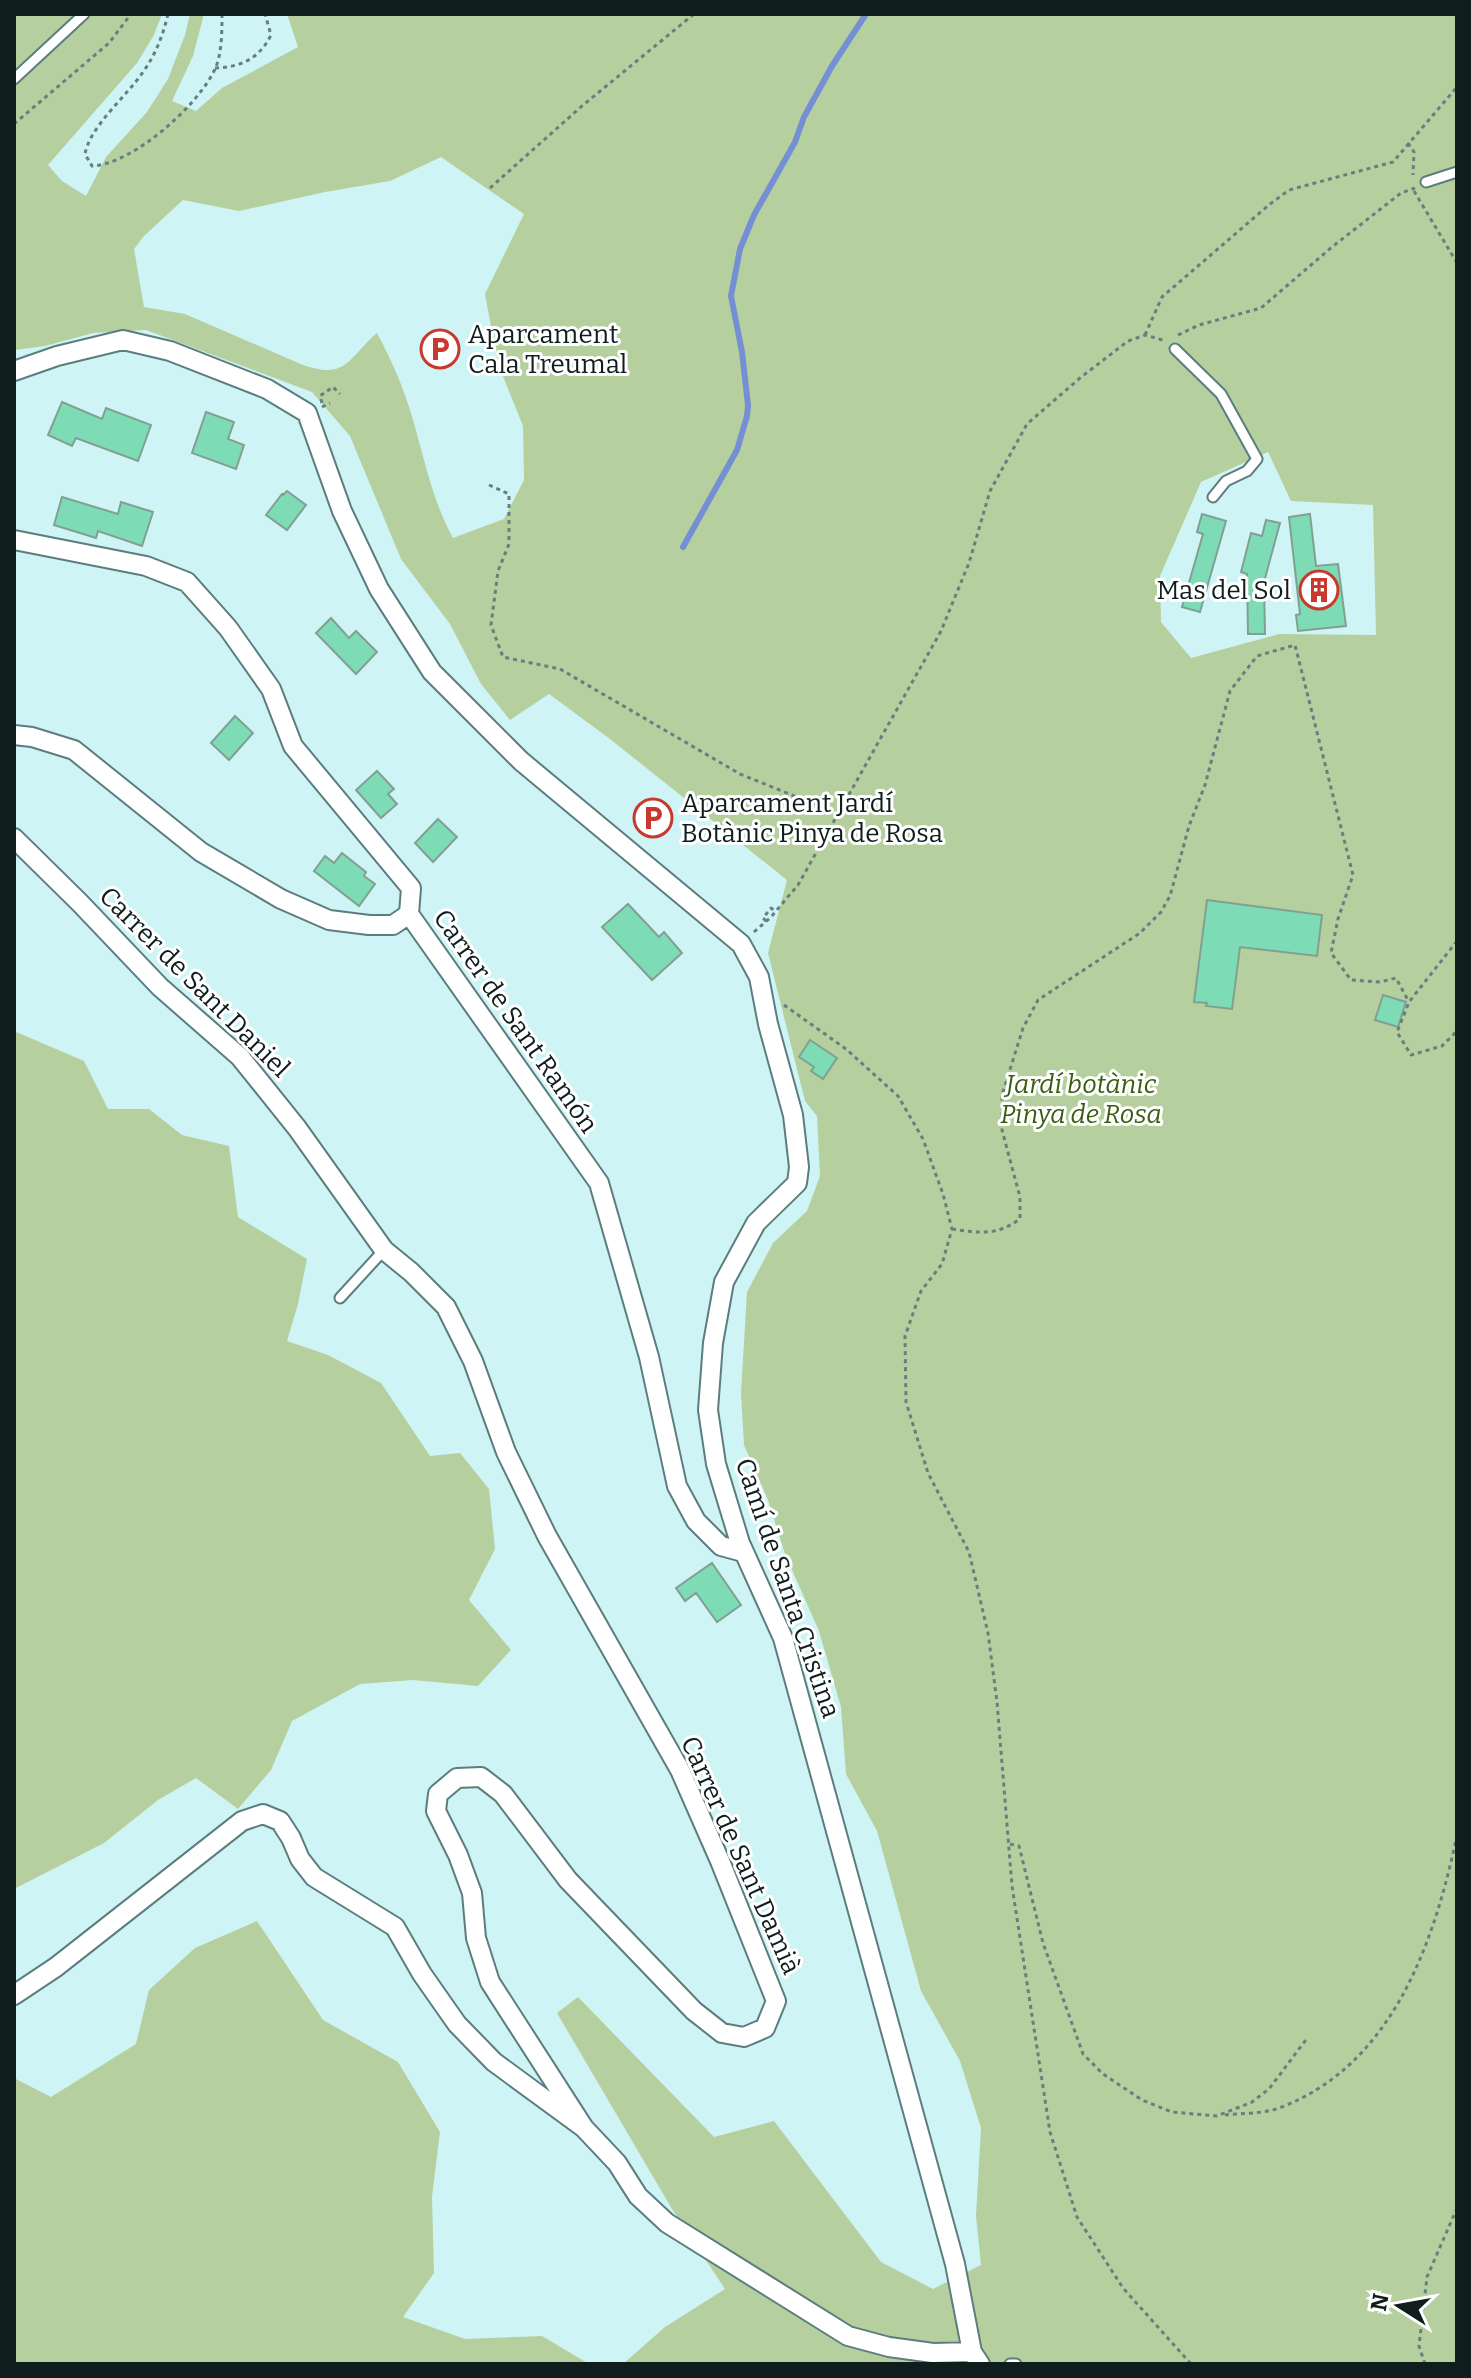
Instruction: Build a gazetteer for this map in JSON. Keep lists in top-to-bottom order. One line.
{"streets":{"street":["Carrer de Sant Daniel","Carrer de Sant Ramón","Camí de Santa Cristina","Carrer de Sant Damià"]},"crossings":[["Carrer de Sant Daniel","Carrer de Sant Damià"],["Carrer de Sant Ramón","Camí de Santa Cristina"]],"parks":["Jardí botànic Pinya de Rosa"],"places":{"parking":["Aparcament Cala Treumal","Aparcament Jardí Botànic Pinya de Rosa"],"building":["Mas del Sol"]},"north":"left"}
